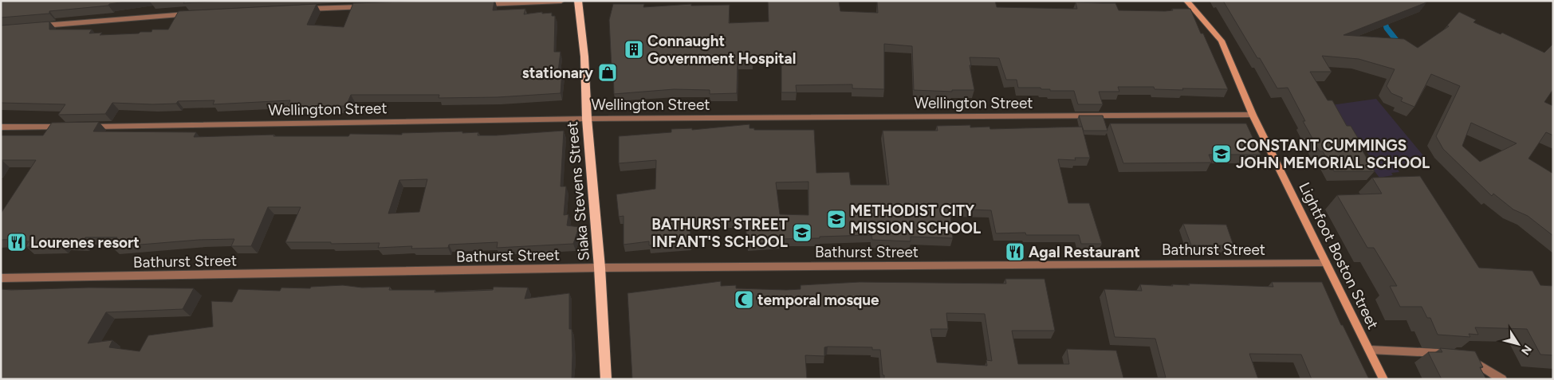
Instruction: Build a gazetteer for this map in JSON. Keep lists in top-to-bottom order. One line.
{"streets":{"main road":["Siaka Stevens Street","Lightfoot Boston Street"],"street":["Wellington Street","Bathurst Street"]},"crossings":[["Wellington Street","Siaka Stevens Street"],["Wellington Street","Lightfoot Boston Street"],["Siaka Stevens Street","Bathurst Street"],["Bathurst Street","Lightfoot Boston Street"]],"places":{"building":["Connaught Government Hospital"],"shop":["stationary"],"school or university":["CONSTANT CUMMINGS JOHN MEMORIAL SCHOOL","METHODIST CITY MISSION SCHOOL","BATHURST STREET INFANT'S SCHOOL"],"restaurant":["Lourenes resort","Agal Restaurant"],"mosque":["temporal mosque"]},"north":"bottom right"}
